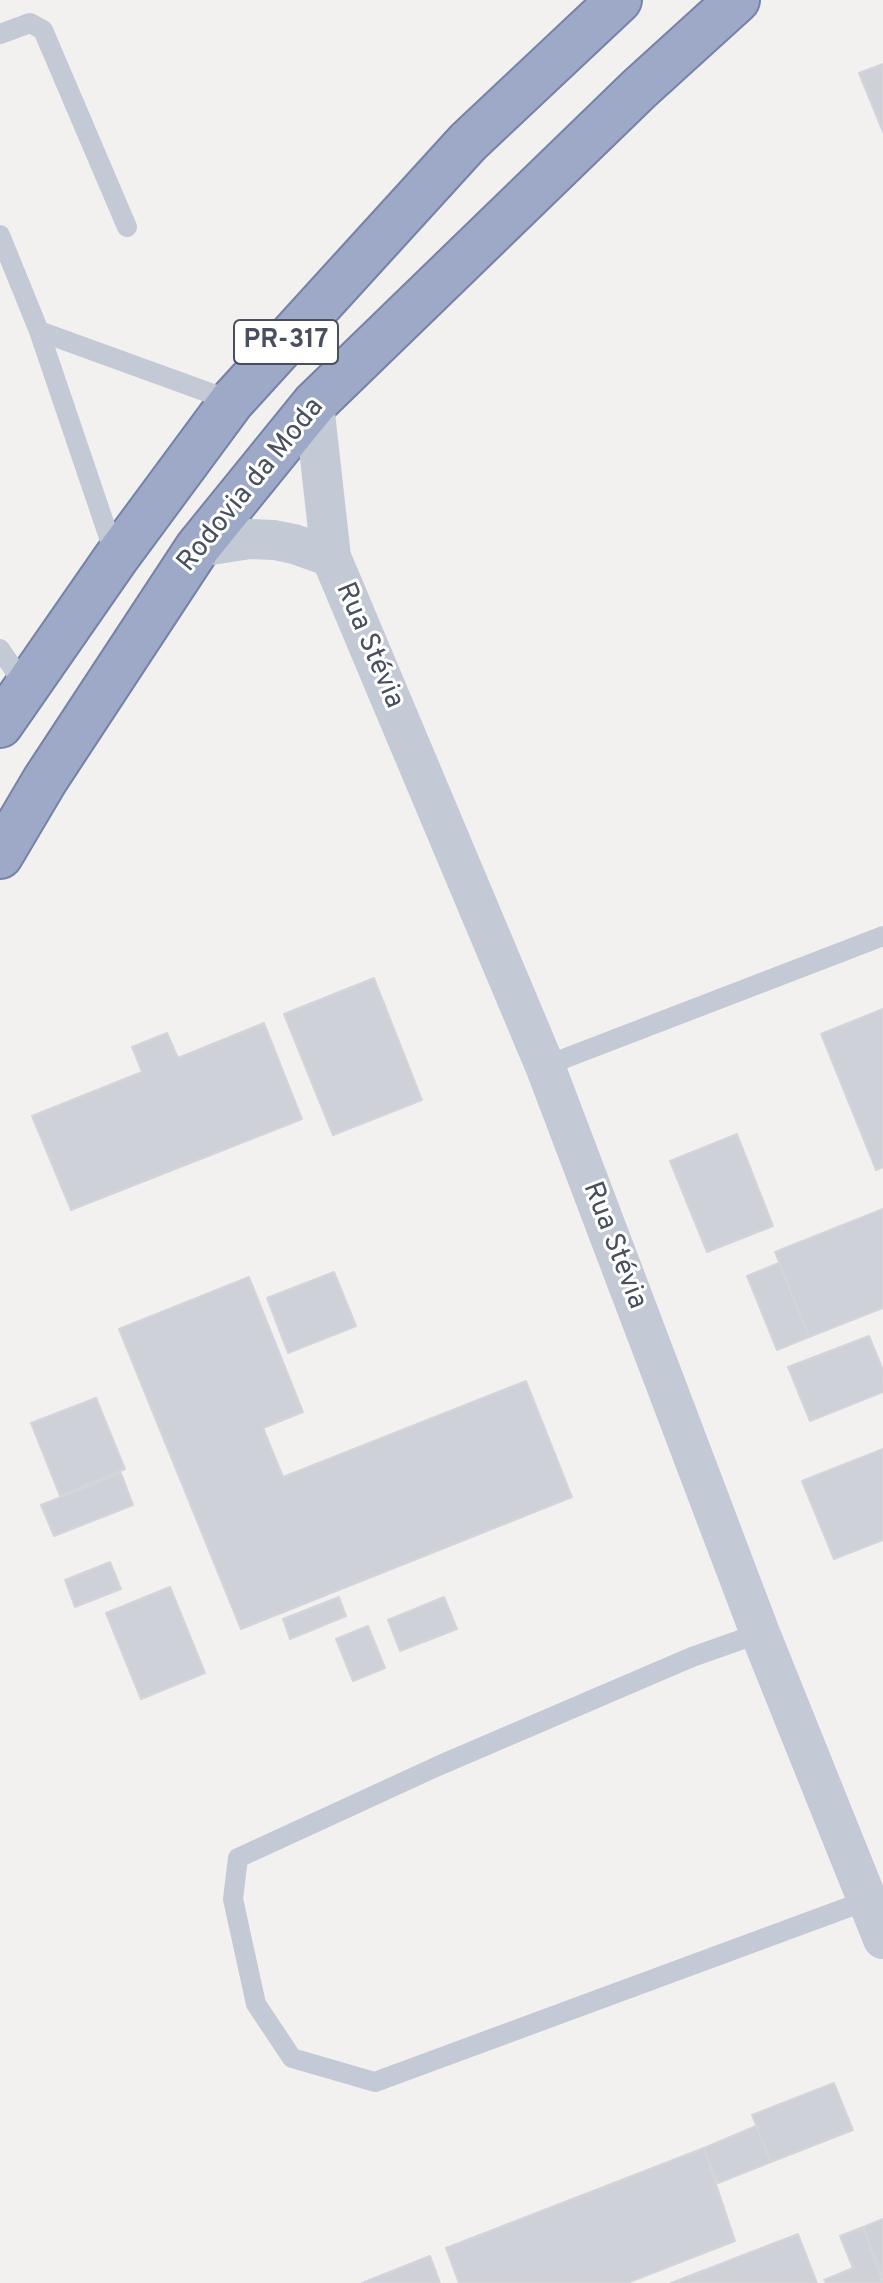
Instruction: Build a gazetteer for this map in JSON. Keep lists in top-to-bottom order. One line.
{"streets":{"highway":["PR-317","Rodovia da Moda"],"street":["Rua Stévia"]},"crossings":[["Rodovia da Moda","Rua Stévia"]]}
